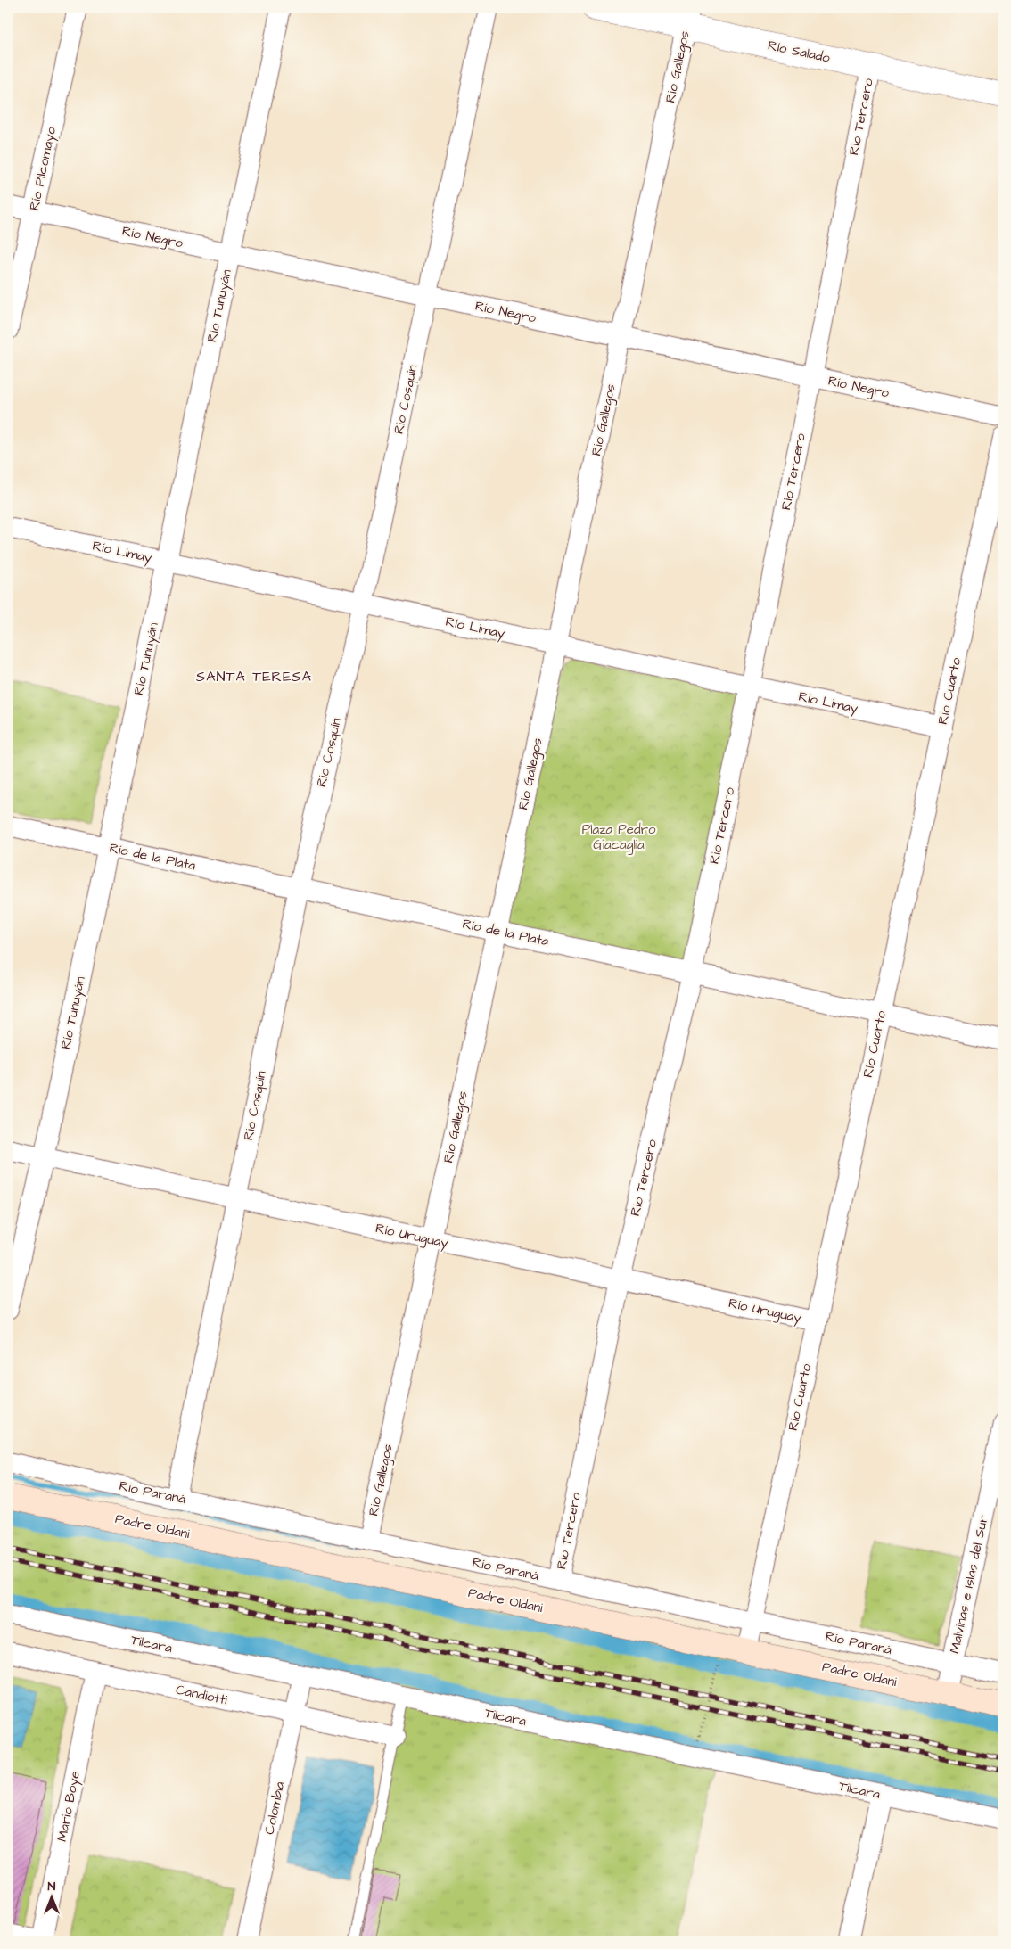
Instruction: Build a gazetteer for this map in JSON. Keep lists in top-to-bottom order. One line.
{"streets":{"main road":["Padre Oldani"],"street":["Río Salado","Rio Gallegos","Rio Tercero","Río Pilcomayo","Río Negro","Río Tunuyán","Rio Cosquín","Río Limay","Río Cuarto","Río de la Plata","Río Uruguay","Río Paraná","Malvinas e Islas del Sur","Tilcara","Candiotti","Mario Boye","Colombia"]},"crossings":[["Río Salado","Rio Gallegos"],["Río Salado","Rio Tercero"],["Rio Gallegos","Río Negro"],["Rio Gallegos","Río Limay"],["Rio Gallegos","Río de la Plata"],["Rio Gallegos","Río Uruguay"],["Rio Gallegos","Río Paraná"],["Rio Tercero","Río Negro"],["Rio Tercero","Río Limay"],["Rio Tercero","Río de la Plata"],["Rio Tercero","Río Uruguay"],["Rio Tercero","Río Paraná"],["Río Pilcomayo","Río Negro"],["Río Negro","Río Tunuyán"],["Río Negro","Rio Cosquín"],["Río Tunuyán","Río Limay"],["Río Tunuyán","Río de la Plata"],["Río Tunuyán","Río Uruguay"],["Rio Cosquín","Río Limay"],["Rio Cosquín","Río de la Plata"],["Rio Cosquín","Río Uruguay"],["Rio Cosquín","Río Paraná"],["Río Limay","Río Cuarto"],["Río Cuarto","Río de la Plata"],["Río Cuarto","Río Uruguay"],["Río Cuarto","Río Paraná"],["Río Cuarto","Padre Oldani"],["Río Paraná","Malvinas e Islas del Sur"],["Padre Oldani","Malvinas e Islas del Sur"],["Tilcara","Colombia"],["Candiotti","Mario Boye"],["Candiotti","Colombia"]],"districts":["SANTA TERESA"],"parks":["Plaza Pedro Giacaglia"],"north":"top"}
